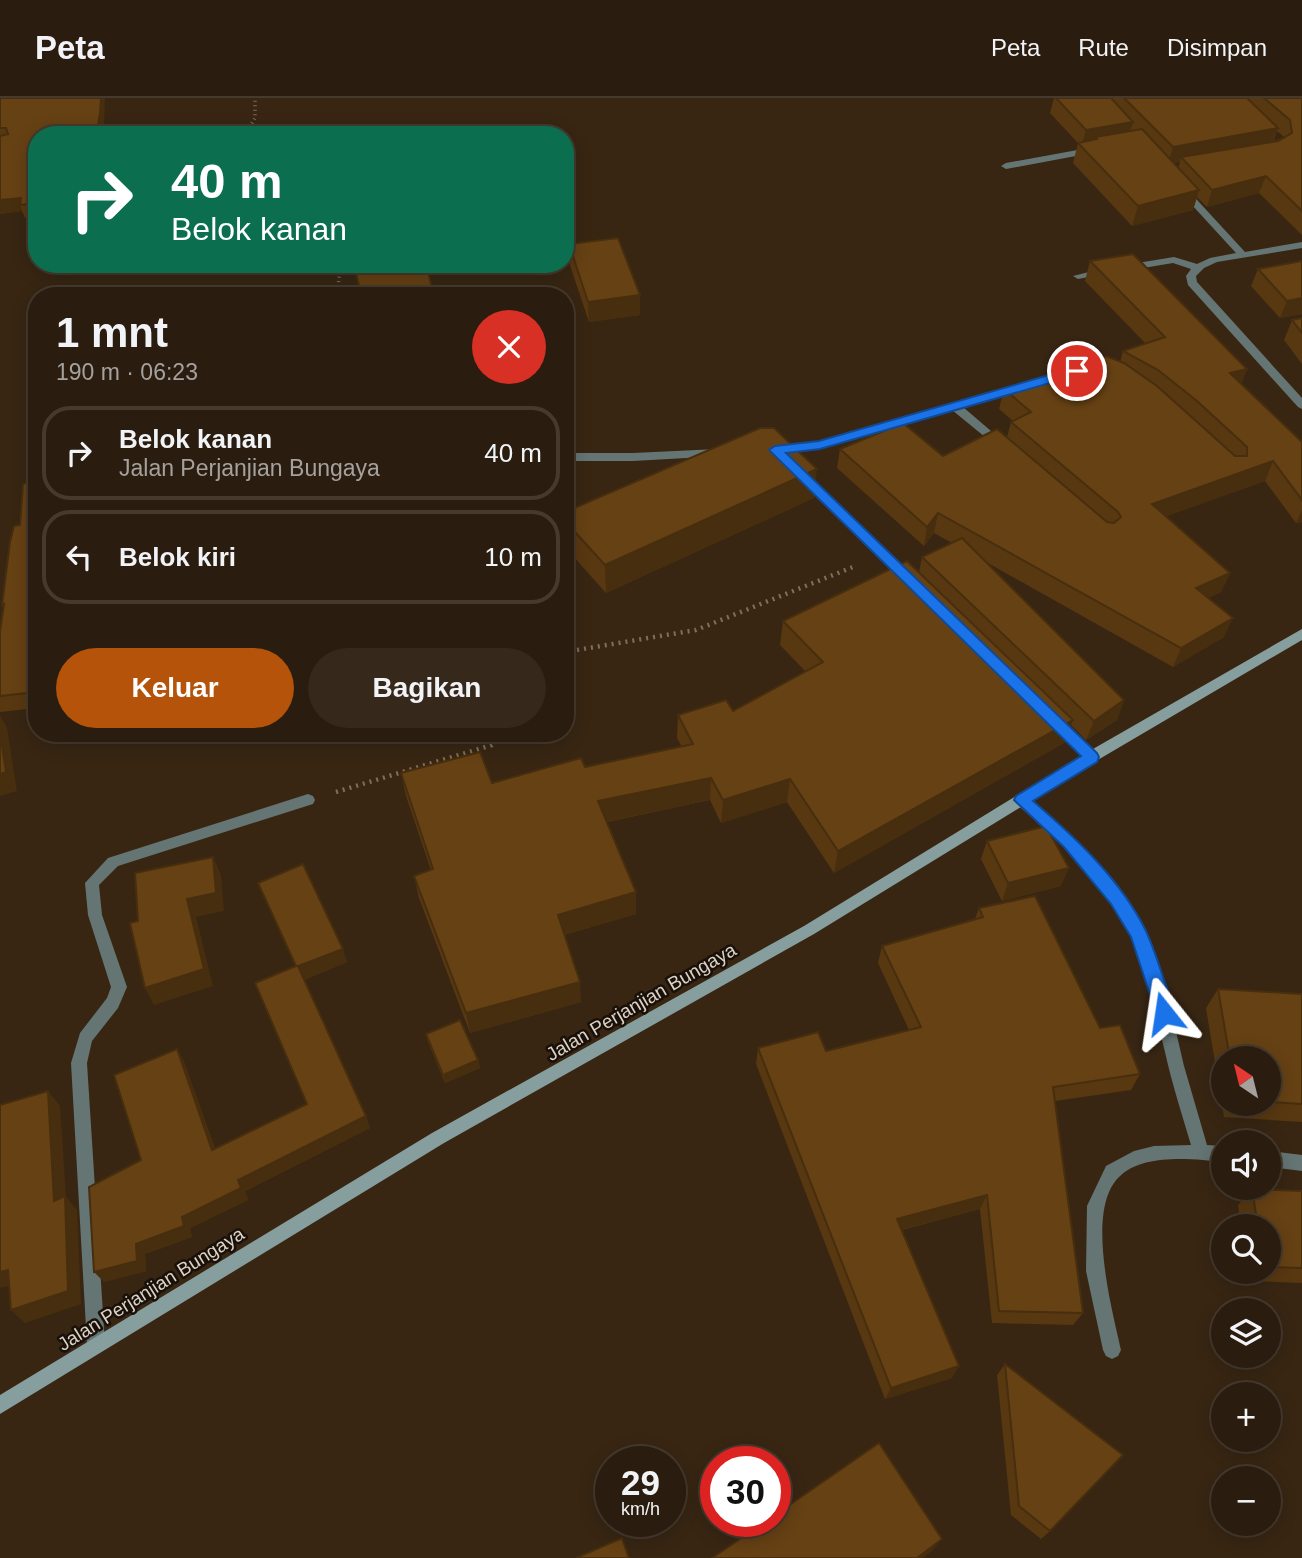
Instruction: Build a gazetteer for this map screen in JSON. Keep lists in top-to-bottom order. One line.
{"streets":{"main road":["Jalan Perjanjian Bungaya"]},"north":"top left","page":{"header":"Peta","nav":["Peta","Rute","Disimpan"],"turn":["40 m","Belok kanan"],"heading":["1 mnt","190 m · 06:23"],"list":[{"name":"Belok kanan","note":"Jalan Perjanjian Bungaya","value":"40 m"},{"name":"Belok kiri","value":"10 m"}],"buttons":["Keluar","Bagikan"],"map_buttons":["+","−"],"speed":"29 km/h","limit":"30"}}
